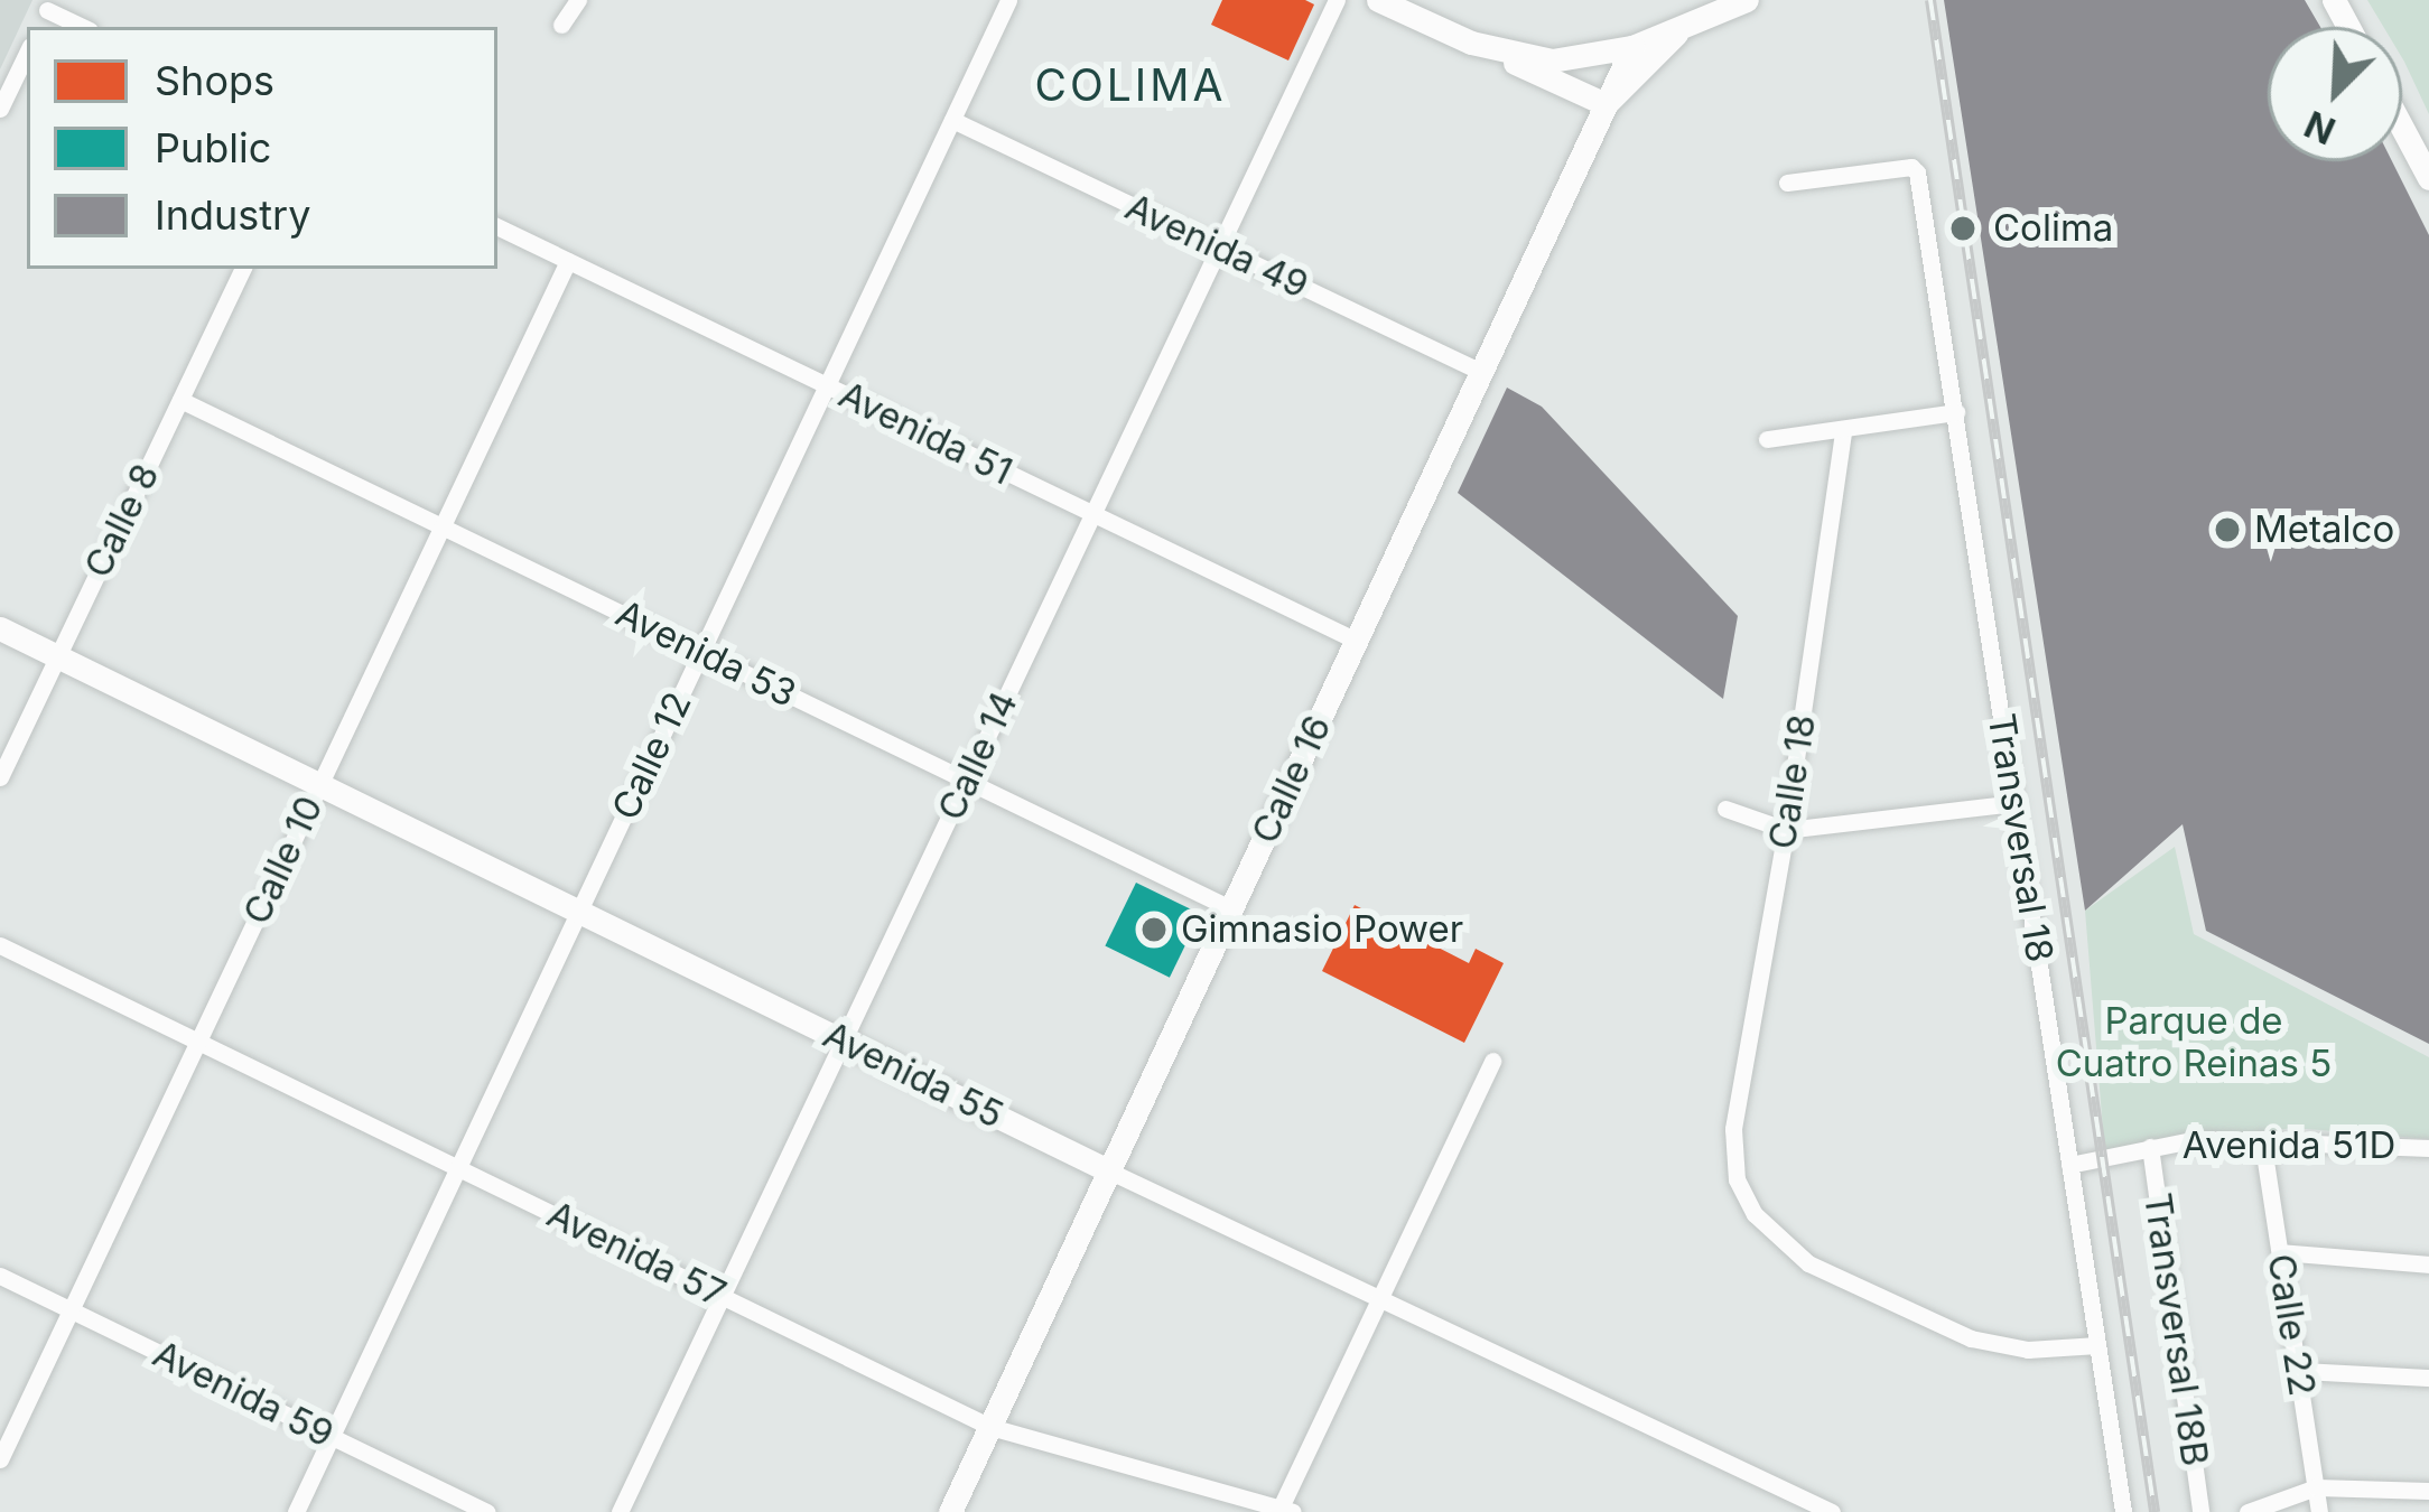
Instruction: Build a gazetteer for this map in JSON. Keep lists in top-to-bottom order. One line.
{"streets":{"street":["Avenida 49","Avenida 51","Calle 8","Avenida 53","Calle 12","Calle 14","Calle 16","Calle 18","Transversal 18","Calle 10","Avenida 55","Avenida 51D","Avenida 57","Calle 22","Transversal 18B","Avenida 59"]},"crossings":[["Avenida 49","Calle 12"],["Avenida 49","Calle 14"],["Avenida 49","Calle 16"],["Avenida 51","Calle 12"],["Avenida 51","Calle 14"],["Avenida 51","Calle 16"],["Avenida 51","Calle 10"],["Calle 8","Avenida 53"],["Calle 8","Avenida 55"],["Avenida 53","Calle 12"],["Avenida 53","Calle 14"],["Avenida 53","Calle 16"],["Avenida 53","Calle 10"],["Calle 12","Avenida 55"],["Calle 12","Avenida 57"],["Calle 12","Avenida 59"],["Calle 14","Avenida 55"],["Calle 14","Avenida 57"],["Calle 16","Avenida 55"],["Calle 16","Avenida 57"],["Calle 18","Transversal 18"],["Transversal 18","Avenida 51D"],["Calle 10","Avenida 55"],["Calle 10","Avenida 57"],["Calle 10","Avenida 59"],["Avenida 51D","Calle 22"],["Avenida 51D","Transversal 18B"]],"districts":["COLIMA"],"parks":["Parque de Cuatro Reinas 5"],"places":["Colima","Metalco","Gimnasio Power"],"legend":["Shops","Public","Industry"],"north":"bottom left"}
